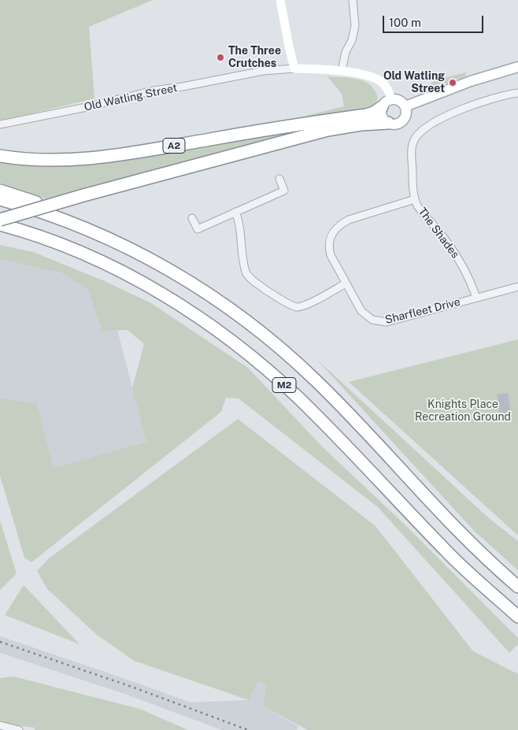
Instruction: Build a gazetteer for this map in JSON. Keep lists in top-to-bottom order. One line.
{"streets":{"highway":["A2","M2"],"street":["Old Watling Street","The Shades","Sharfleet Drive"]},"crossings":[["Old Watling Street","A2"],["The Shades","Sharfleet Drive"]],"parks":["Knights Place Recreation Ground"],"places":["The Three Crutches","Old Watling Street"],"scale_bar":"100 m"}
